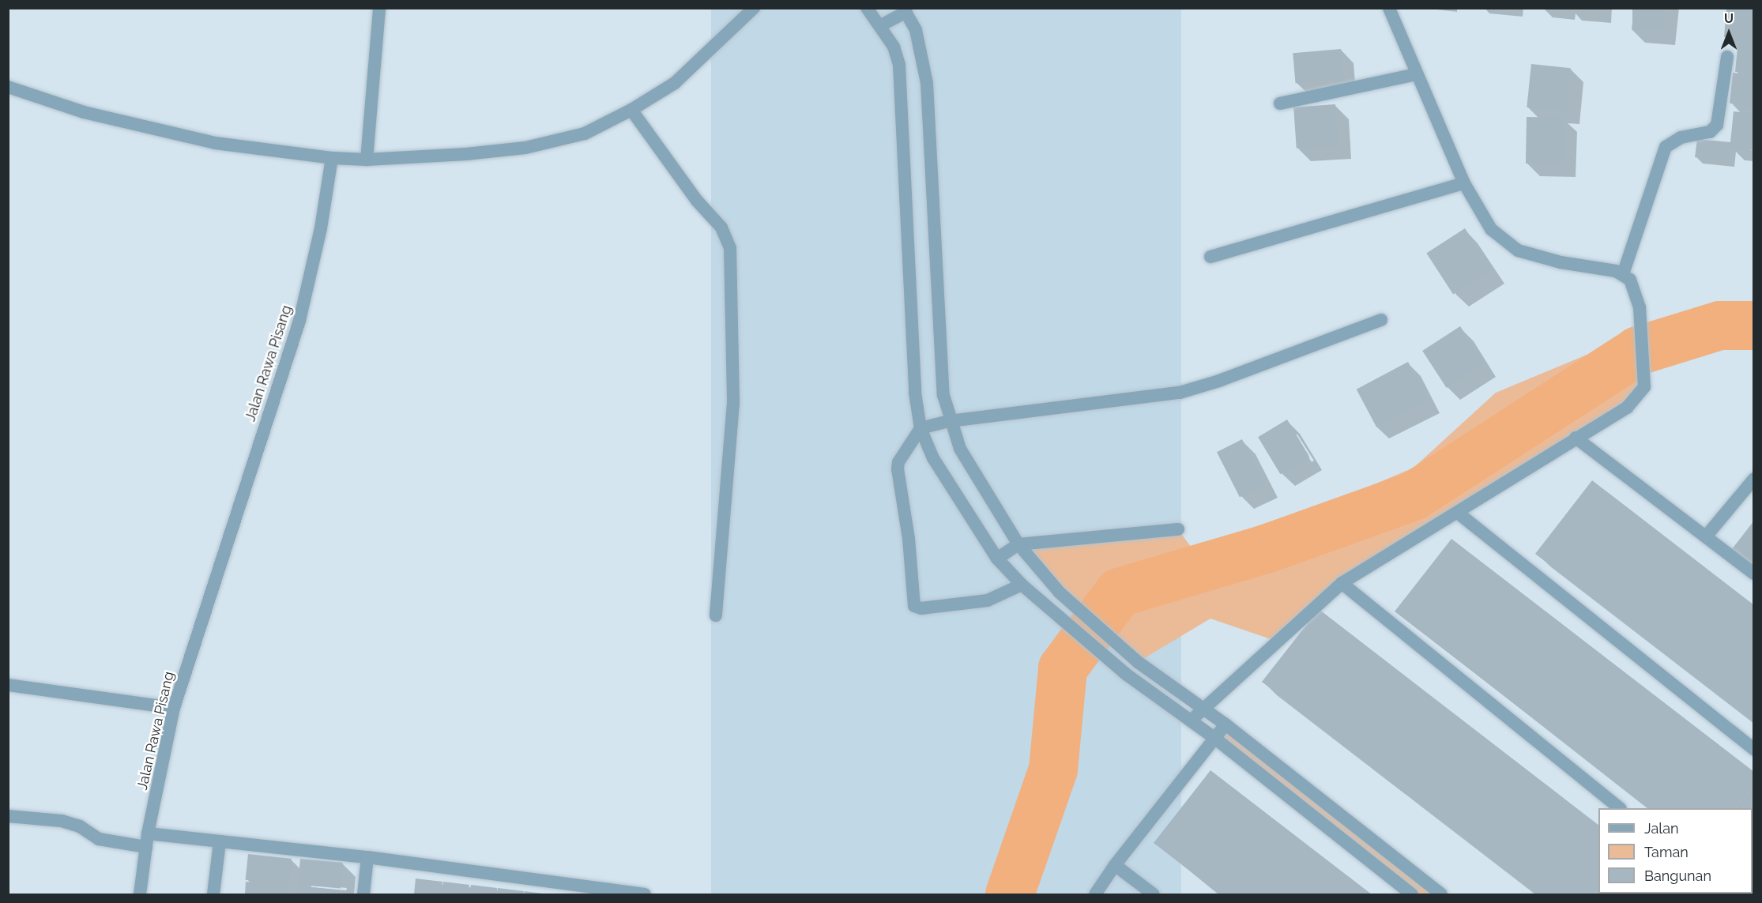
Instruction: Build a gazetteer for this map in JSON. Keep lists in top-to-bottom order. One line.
{"streets":{"street":["Jalan Rawa Pisang"]},"legend":["Jalan","Taman","Bangunan"],"north":"top"}
